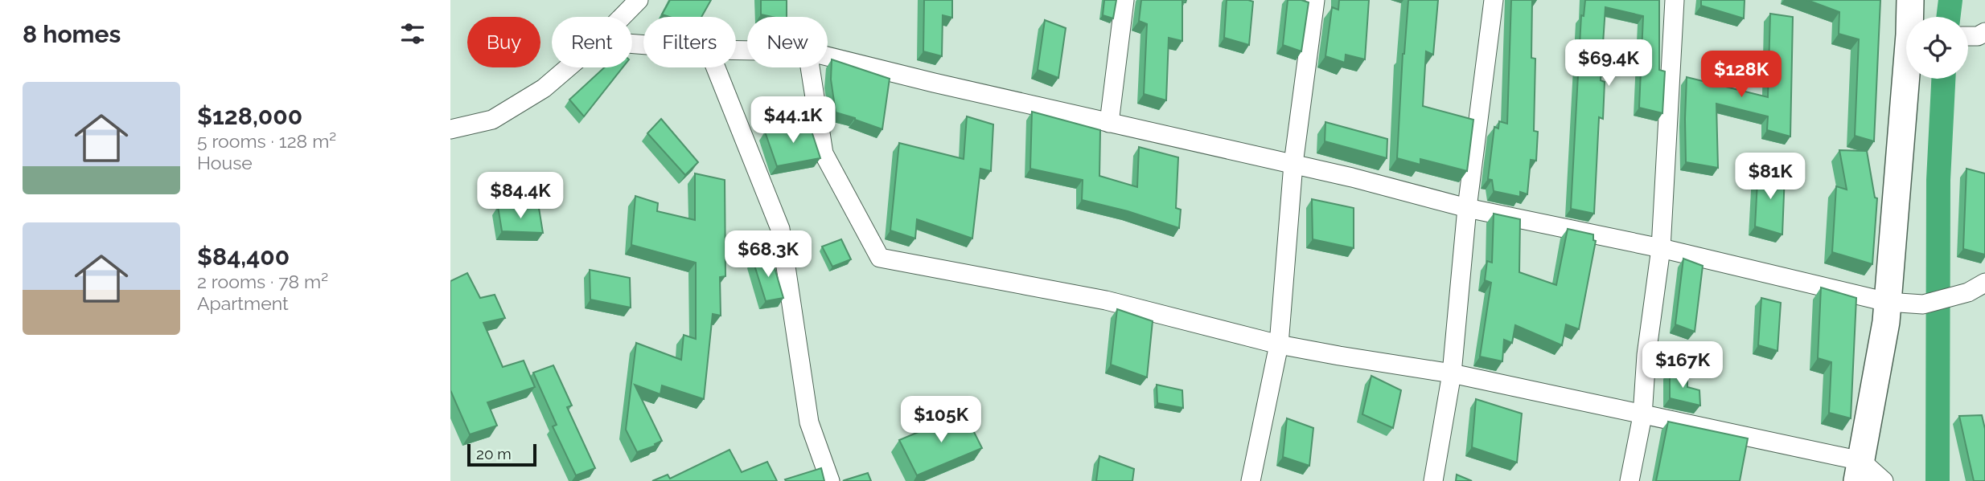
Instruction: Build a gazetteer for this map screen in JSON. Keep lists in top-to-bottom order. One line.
{"scale_bar":"20 m","page":{"heading":"8 homes","chip":["Buy","Rent","Filters","New"],"price":["$69.4K","$128K","$44.1K","$81K","$84.4K","$68.3K","$167K","$105K"],"list":[{"name":"$128,000","note":"5 rooms · 128 m² · House"},{"name":"$84,400","note":"2 rooms · 78 m² · Apartment"}],"scale":"20 m"}}
